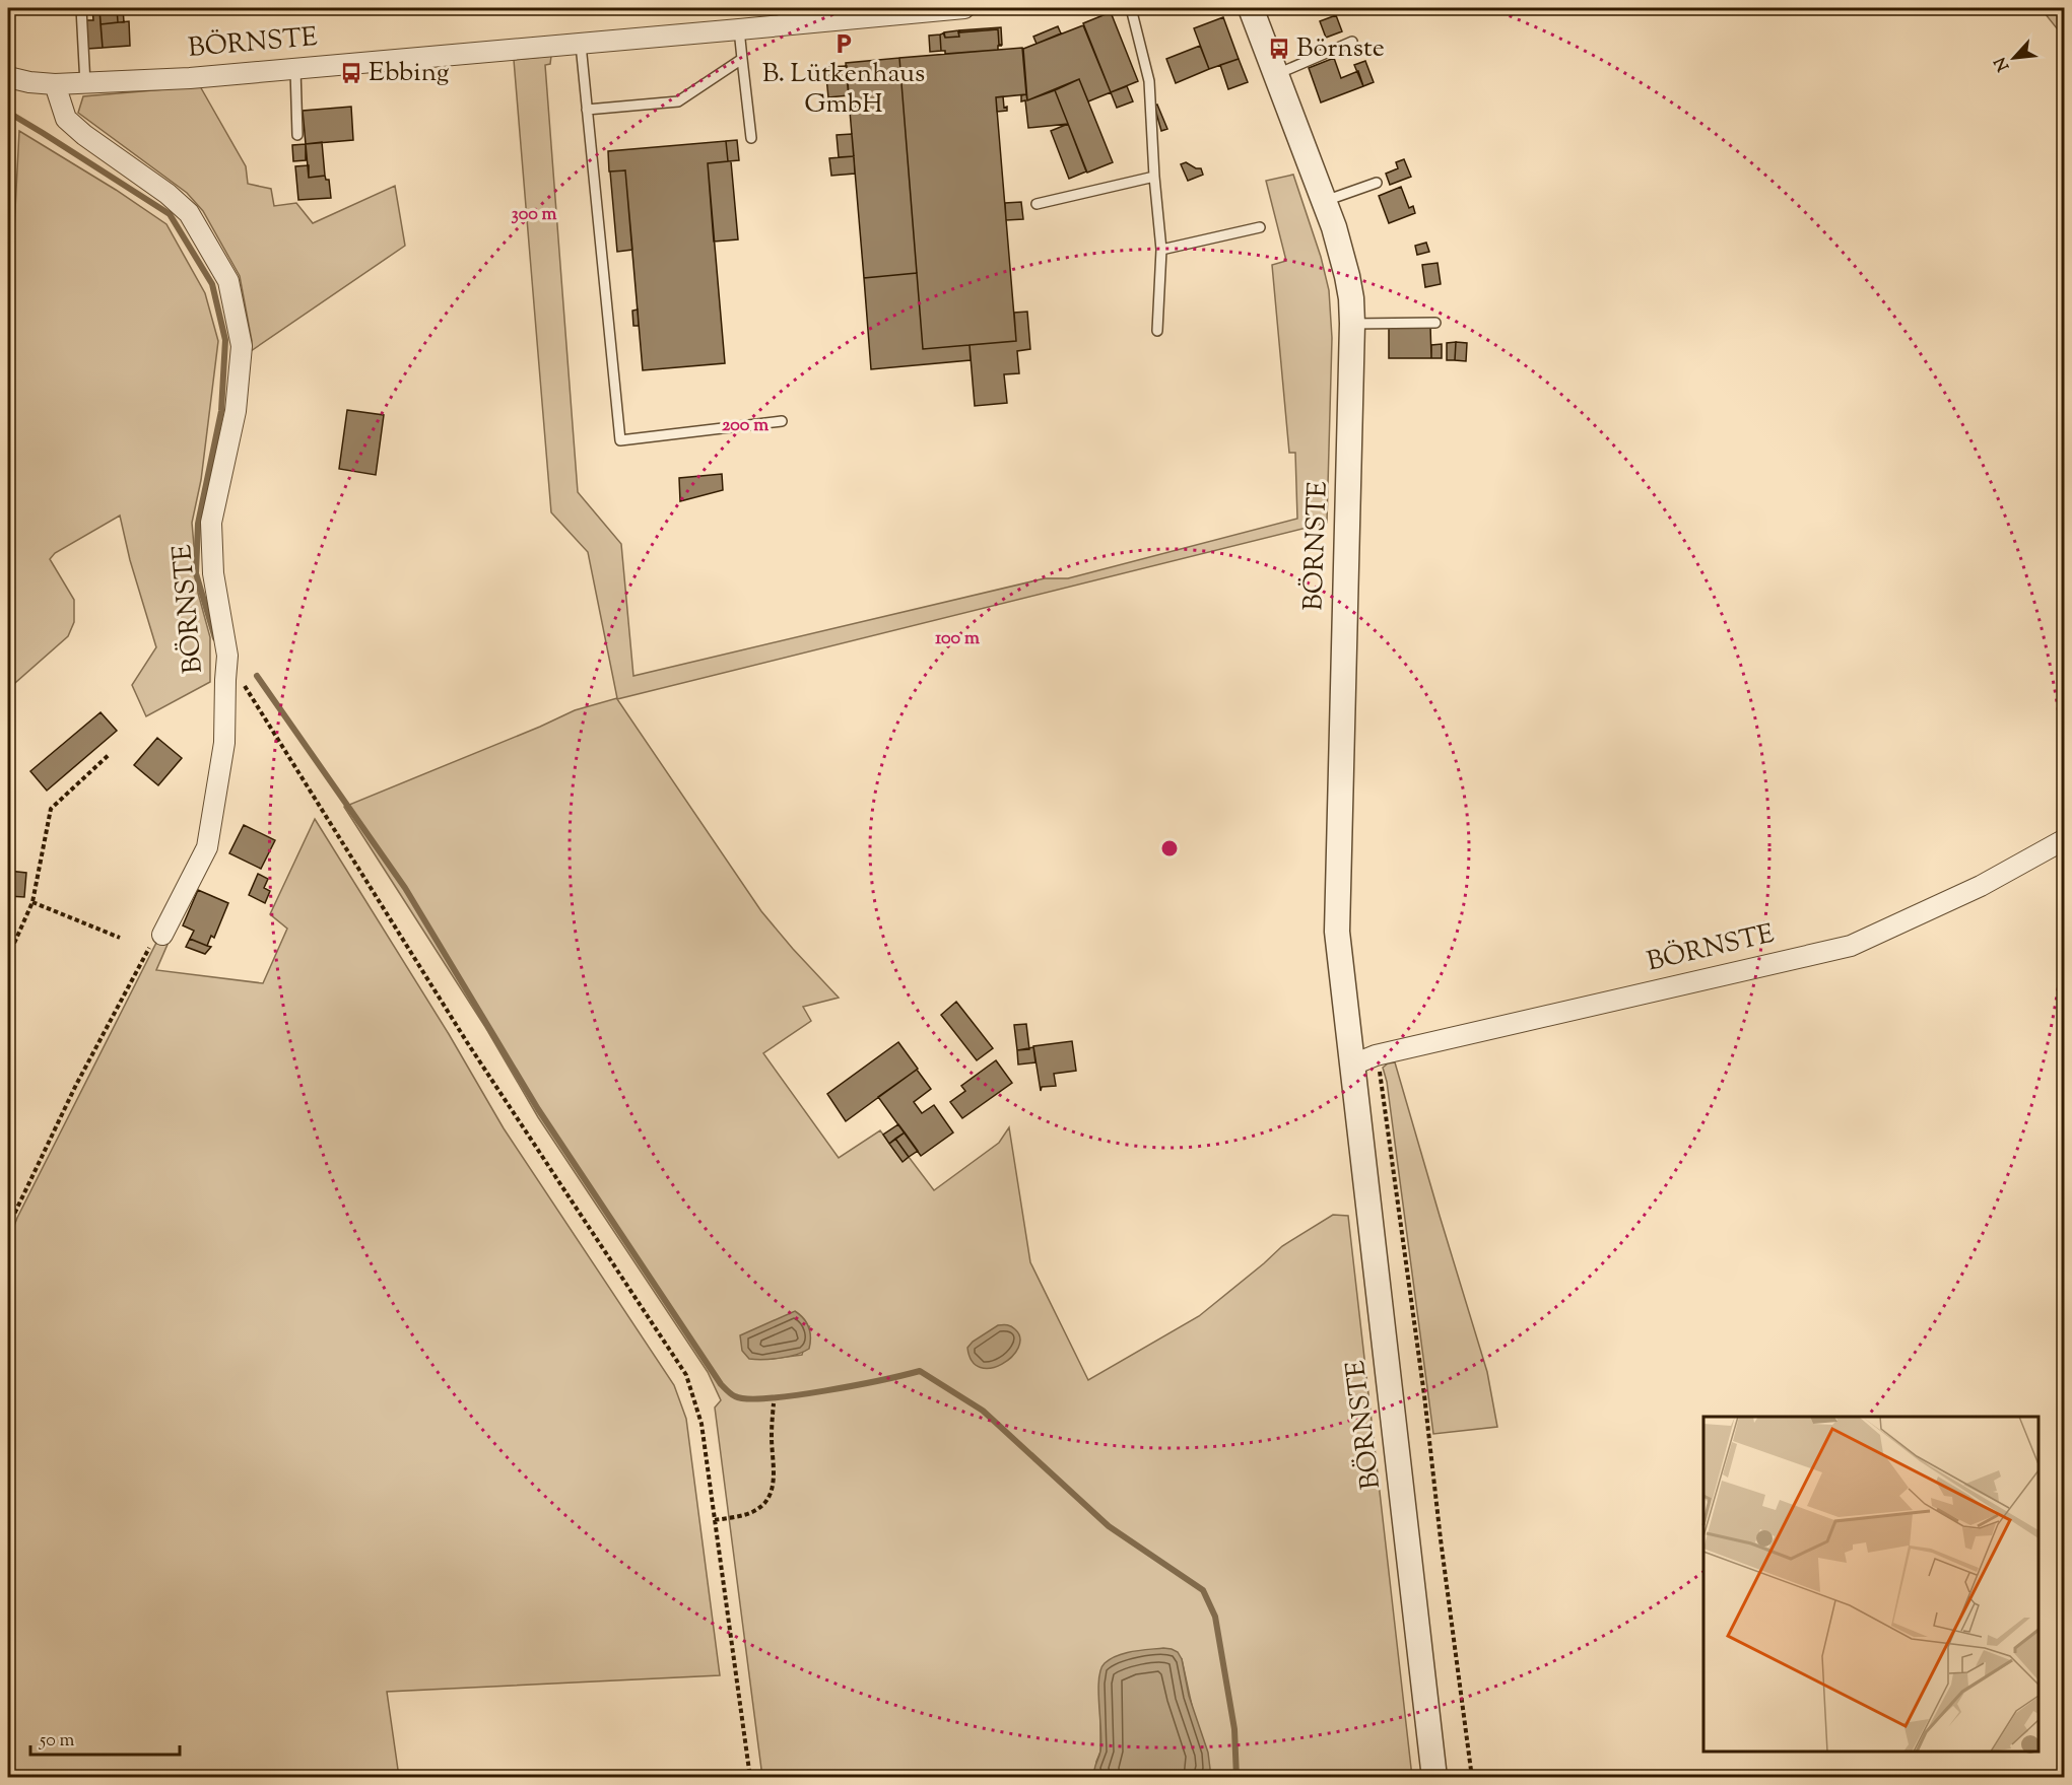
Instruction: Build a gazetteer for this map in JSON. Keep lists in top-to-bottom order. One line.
{"streets":{"street":["BÖRNSTE"]},"places":{"parking":["B. Lütkenhaus GmbH"],"bus stop":["Börnste","Ebbing"]},"scale_bar":"50 m","north":"bottom left","rings":["300 m","200 m","100 m"]}
